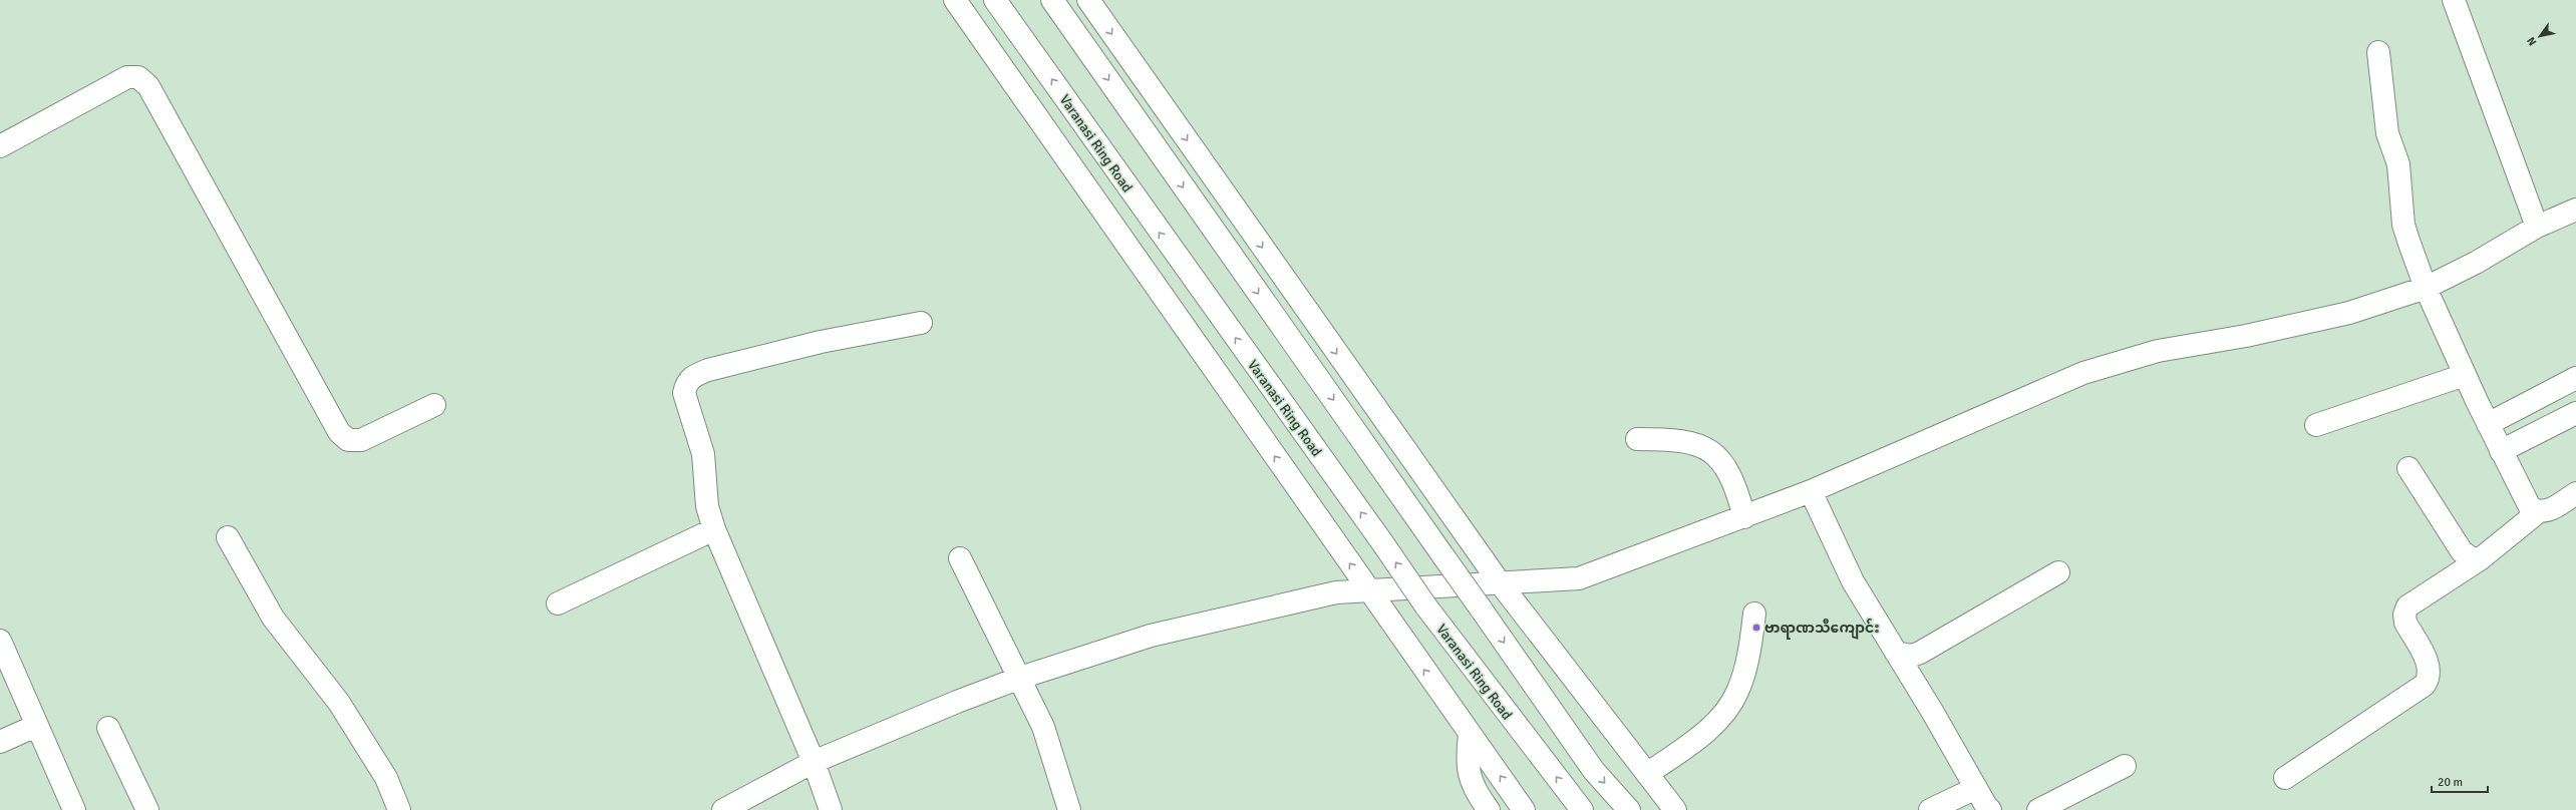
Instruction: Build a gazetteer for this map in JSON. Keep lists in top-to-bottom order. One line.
{"streets":{"main road":["Varanasi Ring Road"]},"places":["ဗာရာဏသီကျောင်း"],"scale_bar":"20 m","north":"bottom left"}
